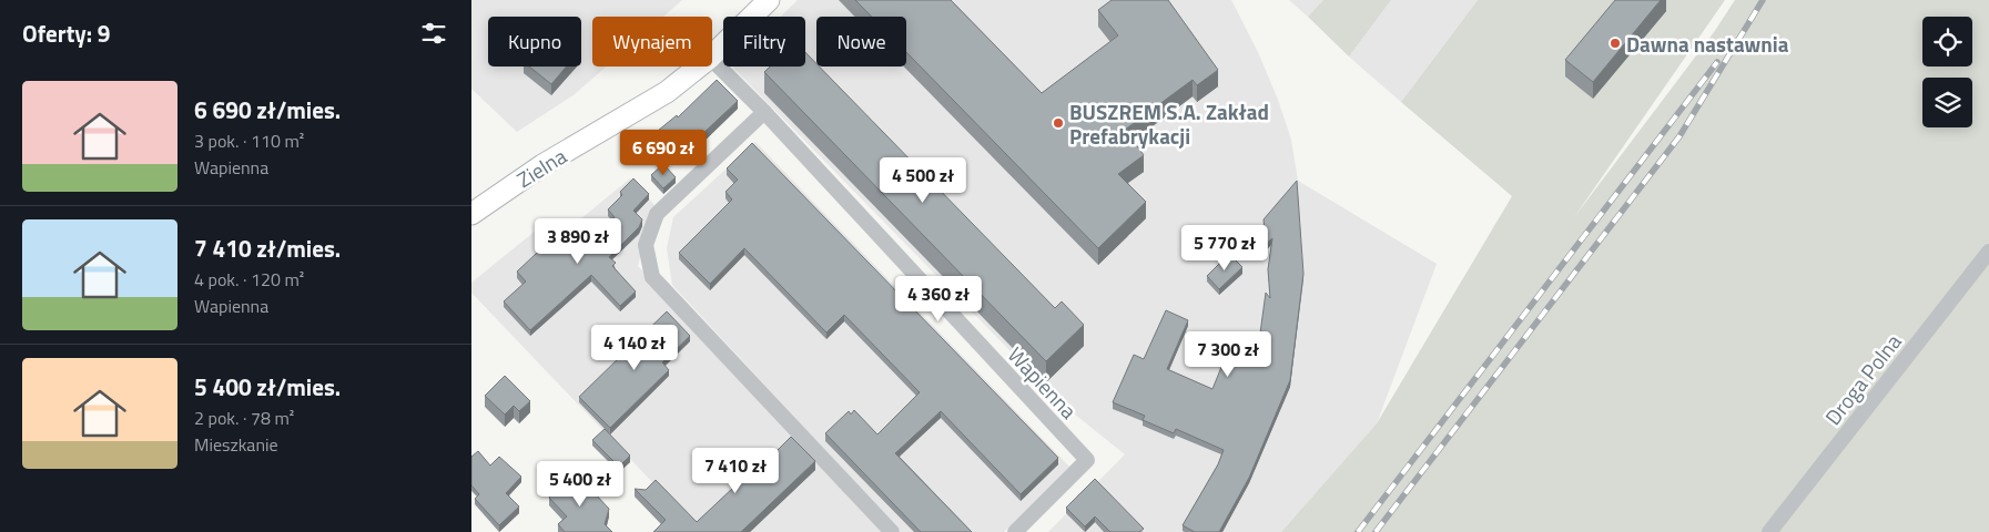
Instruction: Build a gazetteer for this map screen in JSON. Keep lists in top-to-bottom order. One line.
{"streets":{"street":["Zielna","Droga Polna","Wapienna"]},"places":["Dawna nastawnia","BUSZREM S.A. Zakład Prefabrykacji"],"page":{"heading":"Oferty: 9","chip":["Kupno","Wynajem","Filtry","Nowe"],"list":[{"name":"6 690 zł/mies.","note":"3 pok. · 110 m² · Wapienna"},{"name":"7 410 zł/mies.","note":"4 pok. · 120 m² · Wapienna"},{"name":"5 400 zł/mies.","note":"2 pok. · 78 m² · Mieszkanie"}],"price":["6 690 zł","4 500 zł","3 890 zł","5 770 zł","4 360 zł","4 140 zł","7 300 zł","7 410 zł","5 400 zł"]}}
